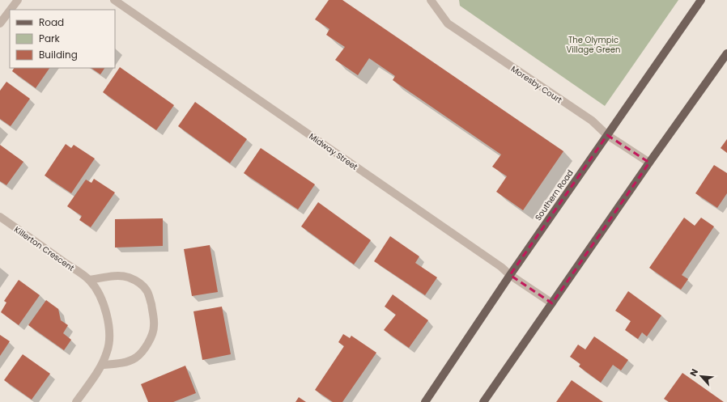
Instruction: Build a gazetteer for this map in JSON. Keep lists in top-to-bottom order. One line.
{"streets":{"main road":["Southern Road"],"street":["Moresby Court","Midway Street","Killerton Crescent"]},"crossings":[["Moresby Court","Southern Road"],["Midway Street","Southern Road"]],"parks":["The Olympic Village Green"],"legend":["Road","Park","Building"],"north":"top left"}
